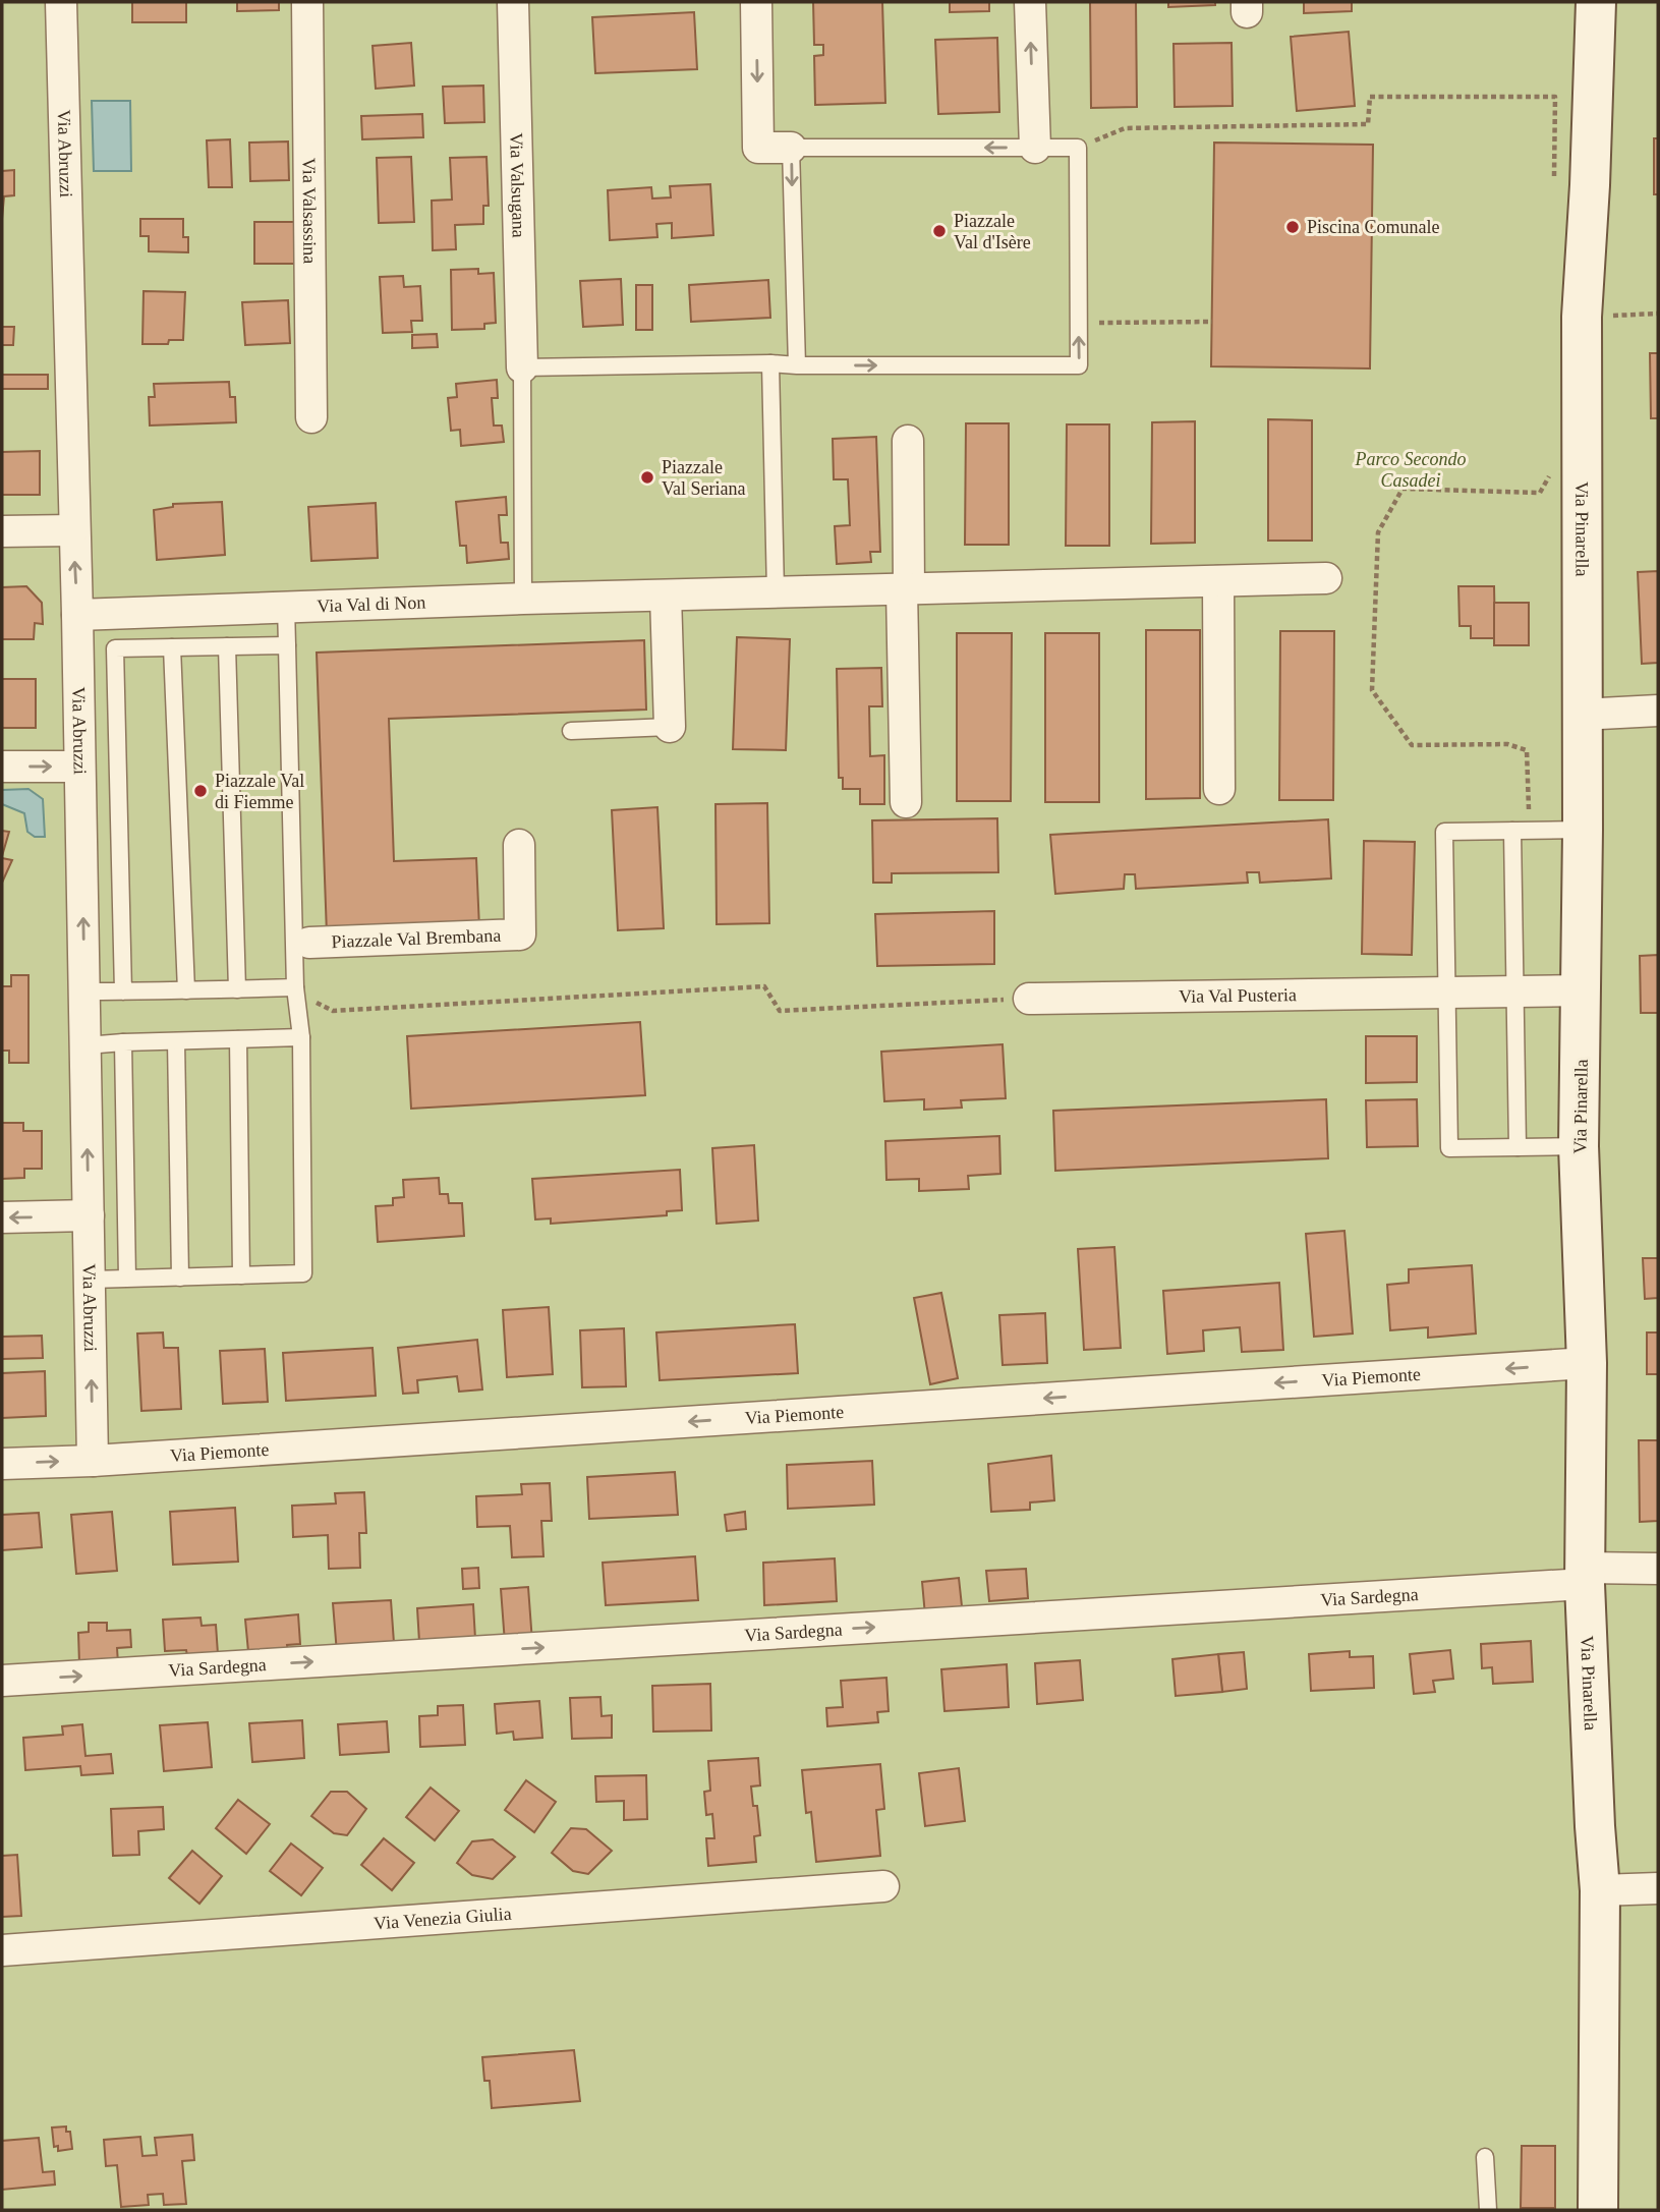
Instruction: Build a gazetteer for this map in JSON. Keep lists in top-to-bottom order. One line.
{"streets":{"street":["Via Abruzzi","Via Valsugana","Via Valsassina","Via Pinarella","Via Val di Non","Piazzale Val Brembana","Via Val Pusteria","Via Piemonte","Via Sardegna","Via Venezia Giulia"]},"crossings":[["Via Abruzzi","Via Val di Non"],["Via Abruzzi","Via Piemonte"],["Via Pinarella","Via Val Pusteria"],["Via Pinarella","Via Piemonte"],["Via Pinarella","Via Sardegna"]],"one_way":["Via Abruzzi","Via Piemonte","Via Sardegna"],"parks":["Parco Secondo Casadei"],"places":["Piscina Comunale","Piazzale Val d'Isère","Piazzale Val Seriana","Piazzale Val di Fiemme"]}
